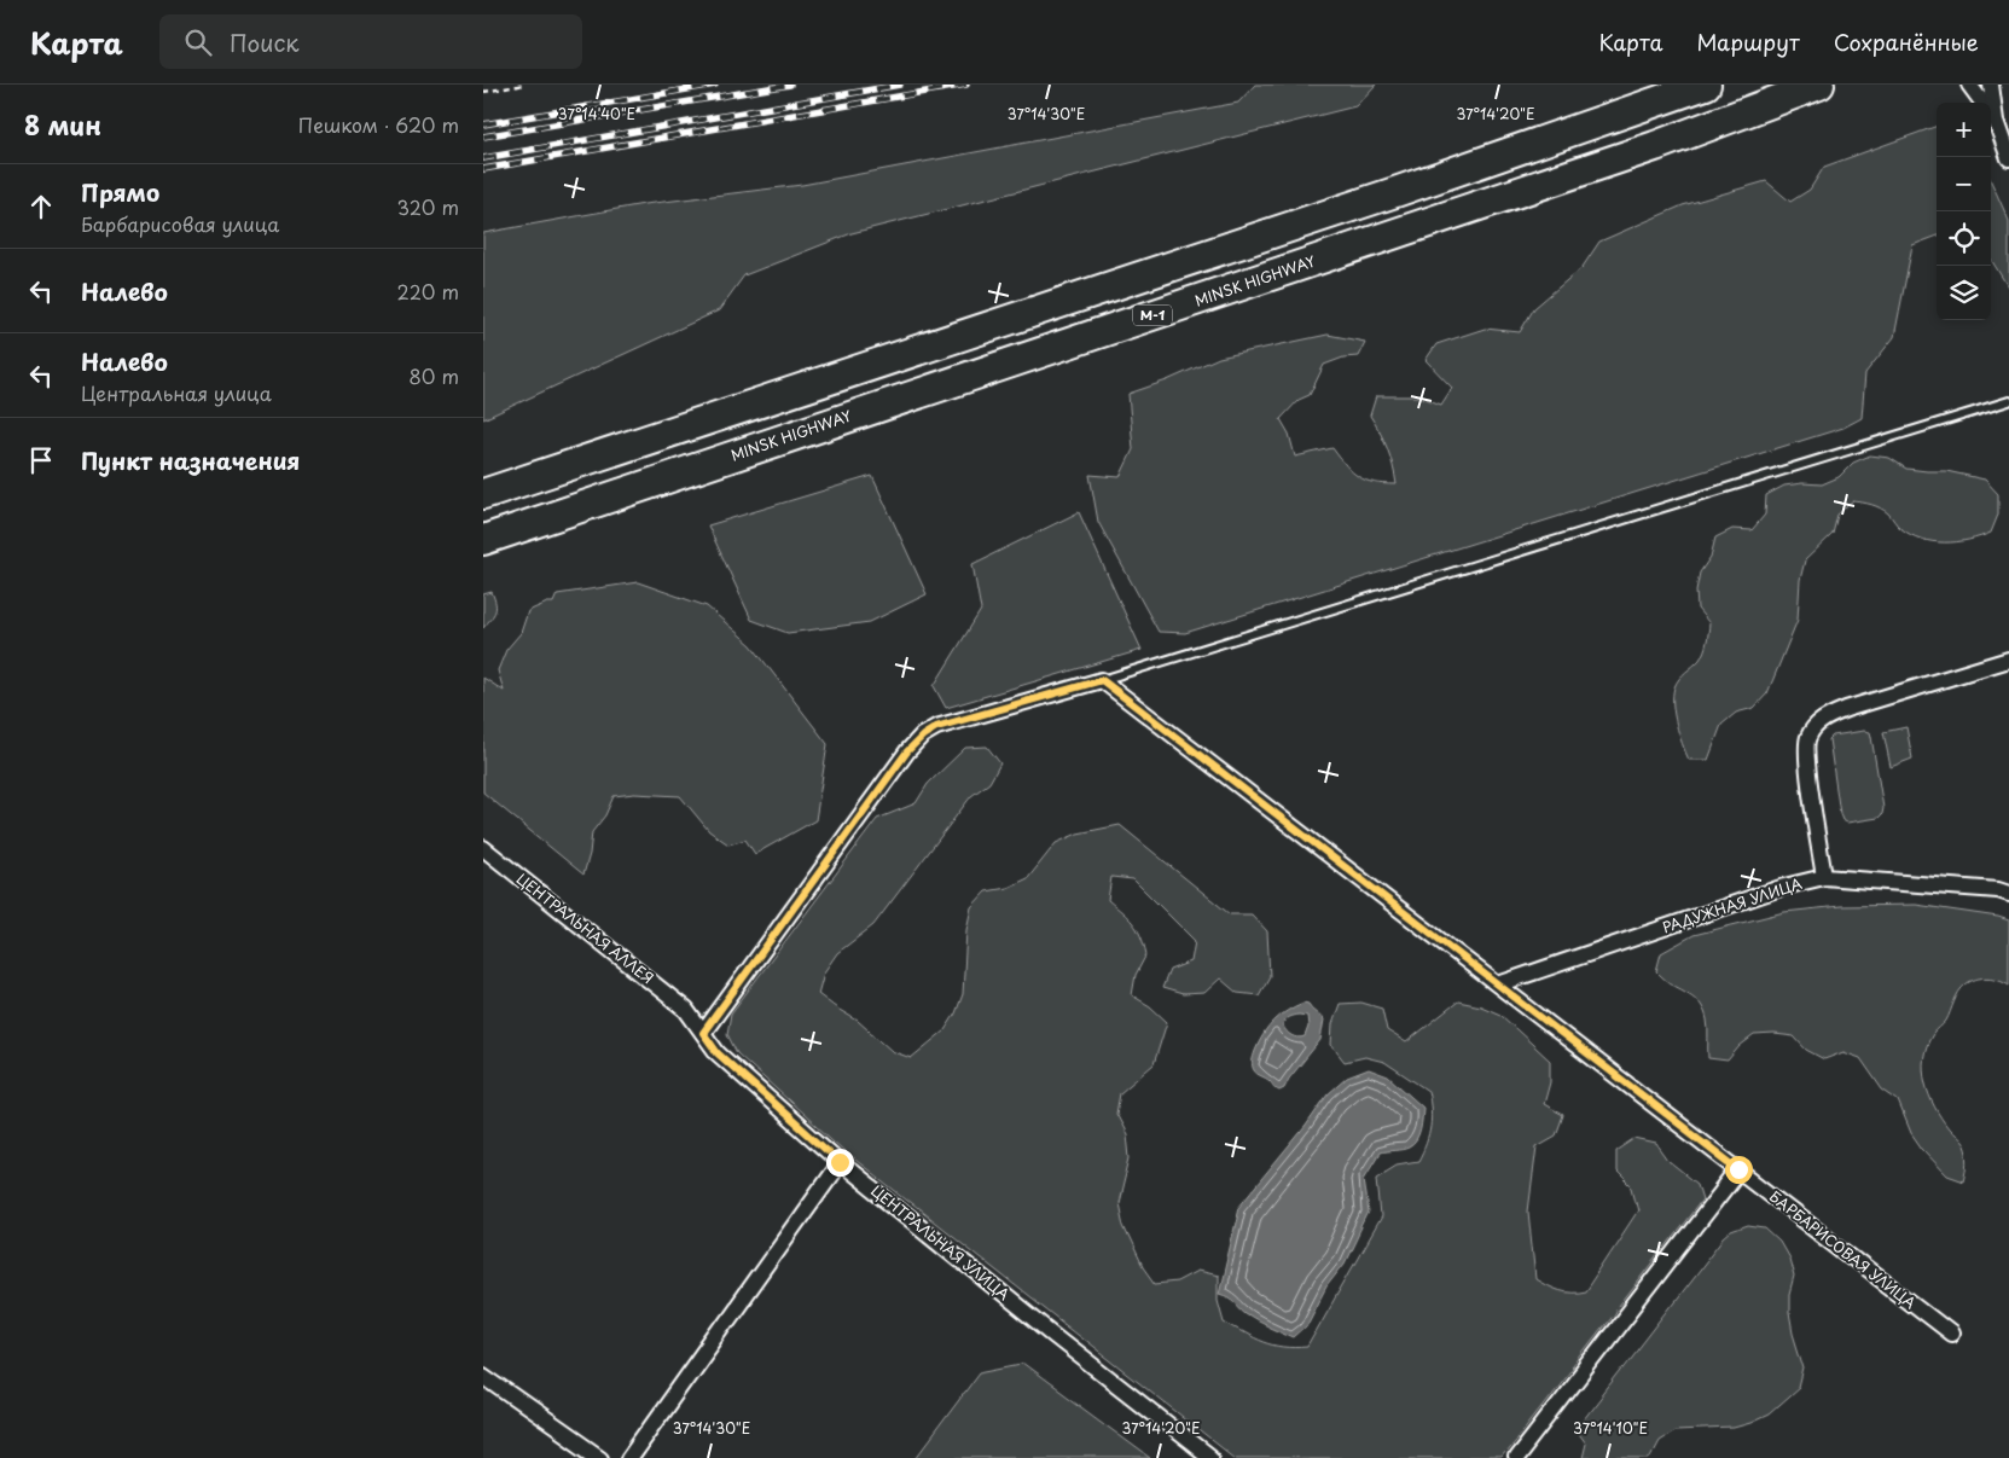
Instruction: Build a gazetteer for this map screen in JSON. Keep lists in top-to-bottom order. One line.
{"streets":{"highway":["MINSK HIGHWAY","М-1"],"street":["РАДУЖНАЯ УЛИЦА","ЦЕНТРАЛЬНАЯ АЛЛЕЯ","ЦЕНТРАЛЬНАЯ УЛИЦА","БАРБАРИСОВАЯ УЛИЦА"]},"crossings":[["РАДУЖНАЯ УЛИЦА","БАРБАРИСОВАЯ УЛИЦА"],["ЦЕНТРАЛЬНАЯ АЛЛЕЯ","ЦЕНТРАЛЬНАЯ УЛИЦА"]],"page":{"header":"Карта","search":"Поиск","nav":["Карта","Маршрут","Сохранённые"],"heading":["8 мин","Пешком · 620 m"],"map_buttons":["+","−"],"list":[["Прямо","Барбарисовая улица","320 m"],["Налево","220 m"],["Налево","Центральная улица","80 m"],"Пункт назначения"]},"coordinates":["37°14'40\"E","37°14'30\"E","37°14'20\"E","37°14'10\"E"]}
